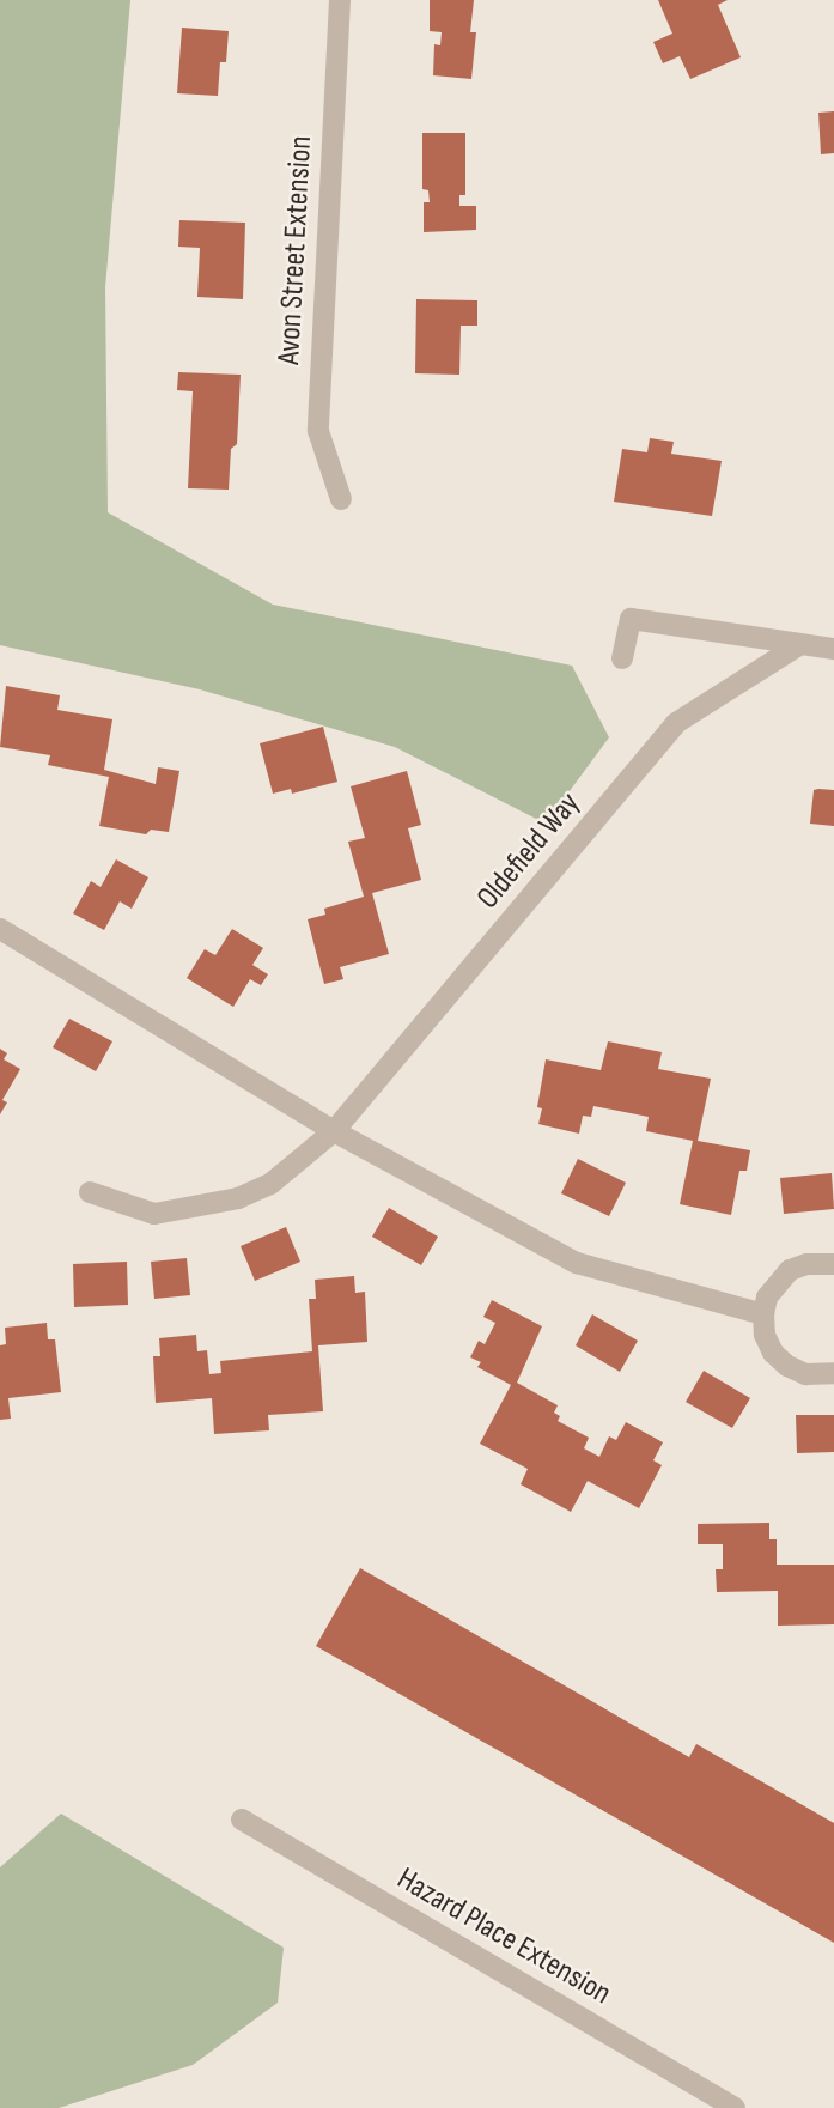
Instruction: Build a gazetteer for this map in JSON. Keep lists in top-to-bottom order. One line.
{"streets":{"street":["Avon Street Extension","Oldefield Way","Hazard Place Extension"]}}
